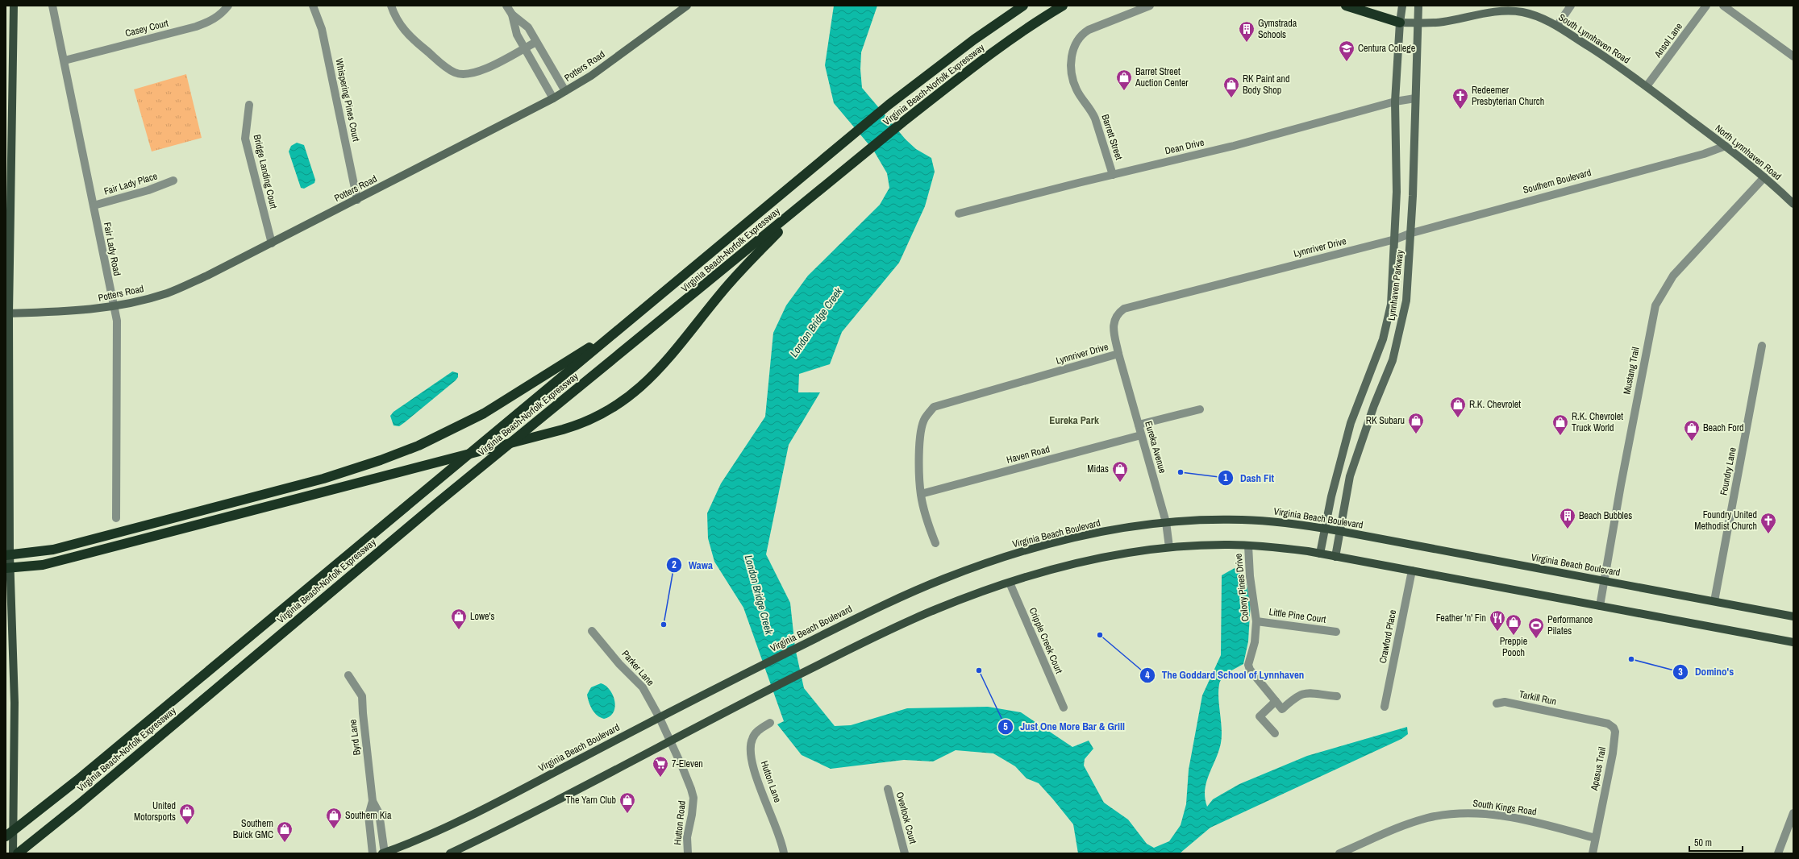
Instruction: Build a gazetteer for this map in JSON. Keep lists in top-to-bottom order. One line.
{"streets":{"highway":["Virginia Beach-Norfolk Expressway"],"main road":["Virginia Beach Boulevard"],"street":["Casey Court","South Lynnhaven Road","Ansol Lane","Potters Road","Whispering Pines Court","Barrett Street","Dean Drive","North Lynnhaven Road","Bridge Landing Court","Southern Boulevard","Fair Lady Place","Lynnriver Drive","Fair Lady Road","Lynnhaven Parkway","Mustang Trail","Eureka Avenue","Haven Road","Foundry Lane","Colony Pines Drive","Little Pine Court","Crawford Place","Cripple Creek Court","Parker Lane","Tarkill Run","Byrd Lane","Apasus Trail","Hutton Lane","South Kings Road","Overlook Court","Hutton Road"]},"crossings":[["Casey Court","Fair Lady Road"],["South Lynnhaven Road","Ansol Lane"],["South Lynnhaven Road","North Lynnhaven Road"],["South Lynnhaven Road","Lynnhaven Parkway"],["Potters Road","Whispering Pines Court"],["Potters Road","Bridge Landing Court"],["Potters Road","Fair Lady Road"],["Barrett Street","Dean Drive"],["Dean Drive","Lynnhaven Parkway"],["North Lynnhaven Road","Southern Boulevard"],["North Lynnhaven Road","Mustang Trail"],["Southern Boulevard","Lynnriver Drive"],["Southern Boulevard","Lynnhaven Parkway"],["Fair Lady Place","Fair Lady Road"],["Lynnriver Drive","Lynnhaven Parkway"],["Lynnriver Drive","Eureka Avenue"],["Lynnriver Drive","Haven Road"],["Lynnhaven Parkway","Virginia Beach Boulevard"],["Mustang Trail","Virginia Beach Boulevard"],["Eureka Avenue","Haven Road"],["Eureka Avenue","Virginia Beach Boulevard"],["Foundry Lane","Virginia Beach Boulevard"],["Virginia Beach Boulevard","Parker Lane"],["Virginia Beach Boulevard","Byrd Lane"],["Colony Pines Drive","Little Pine Court"],["Parker Lane","Hutton Road"],["Tarkill Run","Apasus Trail"],["Apasus Trail","South Kings Road"]],"districts":["Eureka Park"],"water":["London Bridge Creek"],"places":{"building":["Gymstrada Schools","Beach Bubbles"],"school or university":["Centura College"],"shop":["Barret Street Auction Center","RK Paint and Body Shop","R.K. Chevrolet","RK Subaru","R.K. Chevrolet Truck World","Beach Ford","Midas","Lowe's","Preppie Pooch","The Yarn Club","United Motorsports","Southern Kia","Southern Buick GMC"],"church":["Redeemer Presbyterian Church","Foundry United Methodist Church"],"other":["Dash Fit","Wawa","The Goddard School of Lynnhaven","Domino's","Just One More Bar & Grill"],"restaurant":["Feather 'n' Fin"],"sports":["Performance Pilates"],"supermarket":["7-Eleven"]},"scale_bar":"50 m"}
